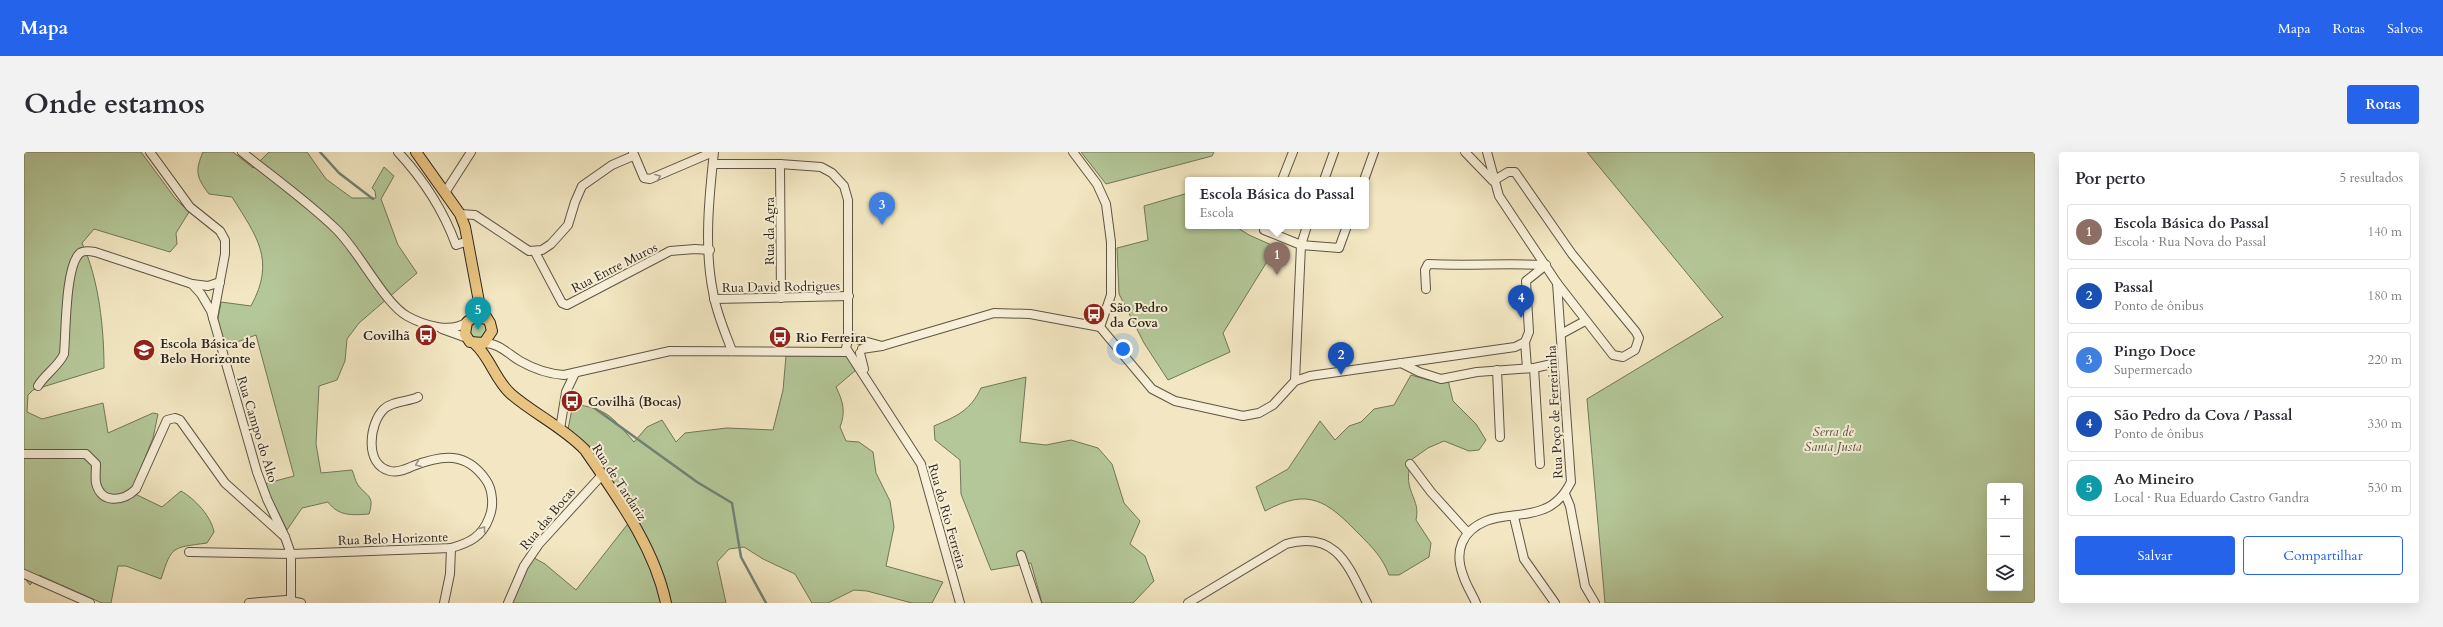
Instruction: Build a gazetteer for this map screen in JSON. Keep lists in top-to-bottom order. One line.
{"streets":{"main road":["Rua de Tardariz"],"street":["Rua da Agra","Rua Entre Muros","Rua David Rodrigues","Rua Poço de Ferreirinha","Rua Campo do Alto","Rua do Rio Ferreira","Rua das Bocas","Rua Belo Horizonte"]},"crossings":[["Rua da Agra","Rua David Rodrigues"],["Rua David Rodrigues","Rua do Rio Ferreira"],["Rua Campo do Alto","Rua Belo Horizonte"],["Rua de Tardariz","Rua das Bocas"]],"parks":["Serra de Santa Justa"],"places":{"bus stop":["São Pedro da Cova","Covilhã","Rio Ferreira","Covilhã (Bocas)"],"school or university":["Escola Básica de Belo Horizonte"]},"page":{"header":"Mapa","nav":["Mapa","Rotas","Salvos"],"title":"Onde estamos","buttons":["Rotas",["Salvar","Compartilhar"]],"heading":["Por perto","5 resultados"],"popup":["Escola Básica do Passal","Escola"],"pins":["3","1","4","5","2"],"list":[{"mark":"1","name":"Escola Básica do Passal","note":"Escola · Rua Nova do Passal","value":"140 m"},{"mark":"2","name":"Passal","note":"Ponto de ônibus","value":"180 m"},{"mark":"3","name":"Pingo Doce","note":"Supermercado","value":"220 m"},{"mark":"4","name":"São Pedro da Cova / Passal","note":"Ponto de ônibus","value":"330 m"},{"mark":"5","name":"Ao Mineiro","note":"Local · Rua Eduardo Castro Gandra","value":"530 m"}],"map_buttons":["+","−"]}}
